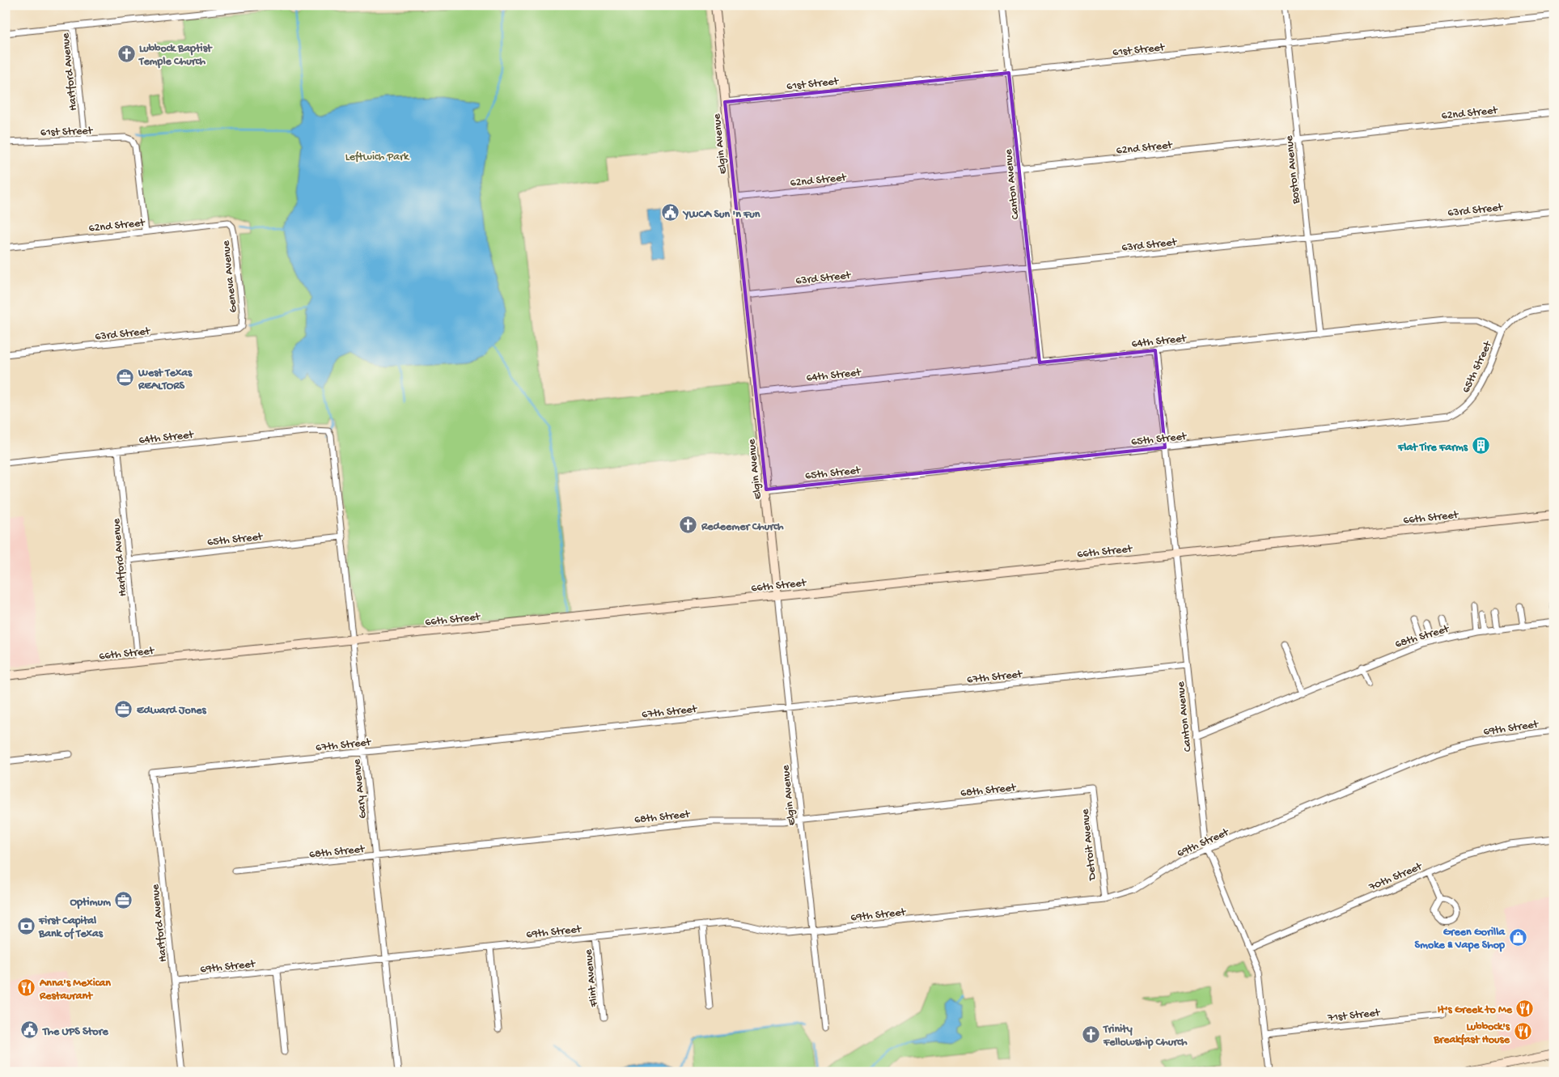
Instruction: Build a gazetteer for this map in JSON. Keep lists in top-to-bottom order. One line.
{"streets":{"street":["61st Street","Hartford Avenue","62nd Street","Elgin Avenue","Boston Avenue","Canton Avenue","63rd Street","Geneva Avenue","64th Street","65th Street","66th Street","68th Street","67th Street","69th Street","Gary Avenue","Detroit Avenue","70th Street","Flint Avenue","71st Street"]},"crossings":[["61st Street","Hartford Avenue"],["61st Street","62nd Street"],["61st Street","Elgin Avenue"],["61st Street","Boston Avenue"],["61st Street","Canton Avenue"],["Hartford Avenue","64th Street"],["Hartford Avenue","65th Street"],["Hartford Avenue","66th Street"],["Hartford Avenue","67th Street"],["Hartford Avenue","69th Street"],["62nd Street","Elgin Avenue"],["62nd Street","Boston Avenue"],["62nd Street","Canton Avenue"],["62nd Street","Geneva Avenue"],["Elgin Avenue","63rd Street"],["Elgin Avenue","64th Street"],["Elgin Avenue","65th Street"],["Elgin Avenue","66th Street"],["Elgin Avenue","68th Street"],["Elgin Avenue","67th Street"],["Elgin Avenue","69th Street"],["Boston Avenue","63rd Street"],["Boston Avenue","64th Street"],["Canton Avenue","63rd Street"],["Canton Avenue","64th Street"],["Canton Avenue","65th Street"],["Canton Avenue","66th Street"],["Canton Avenue","68th Street"],["Canton Avenue","67th Street"],["Canton Avenue","69th Street"],["Canton Avenue","70th Street"],["Canton Avenue","71st Street"],["63rd Street","Geneva Avenue"],["64th Street","65th Street"],["64th Street","Gary Avenue"],["65th Street","Gary Avenue"],["66th Street","Gary Avenue"],["68th Street","Gary Avenue"],["68th Street","Detroit Avenue"],["67th Street","Gary Avenue"],["69th Street","Gary Avenue"],["69th Street","Detroit Avenue"],["69th Street","Flint Avenue"]],"parks":["Leftwich Park"],"places":{"church":["Lubbock Baptist Temple Church","Redeemer Church","Trinity Fellowship Church"],"public building":["YWCA Sun 'n Fun","The UPS Store"],"office":["West Texas REALTORS","Edward Jones","Optimum"],"building":["Flat Tire Farms"],"bank":["First Capital Bank of Texas"],"shop":["Green Gorilla Smoke & Vape Shop"],"restaurant":["Anna's Mexican Restaurant","It's Greek to Me","Lubbock's Breakfast House"]}}
